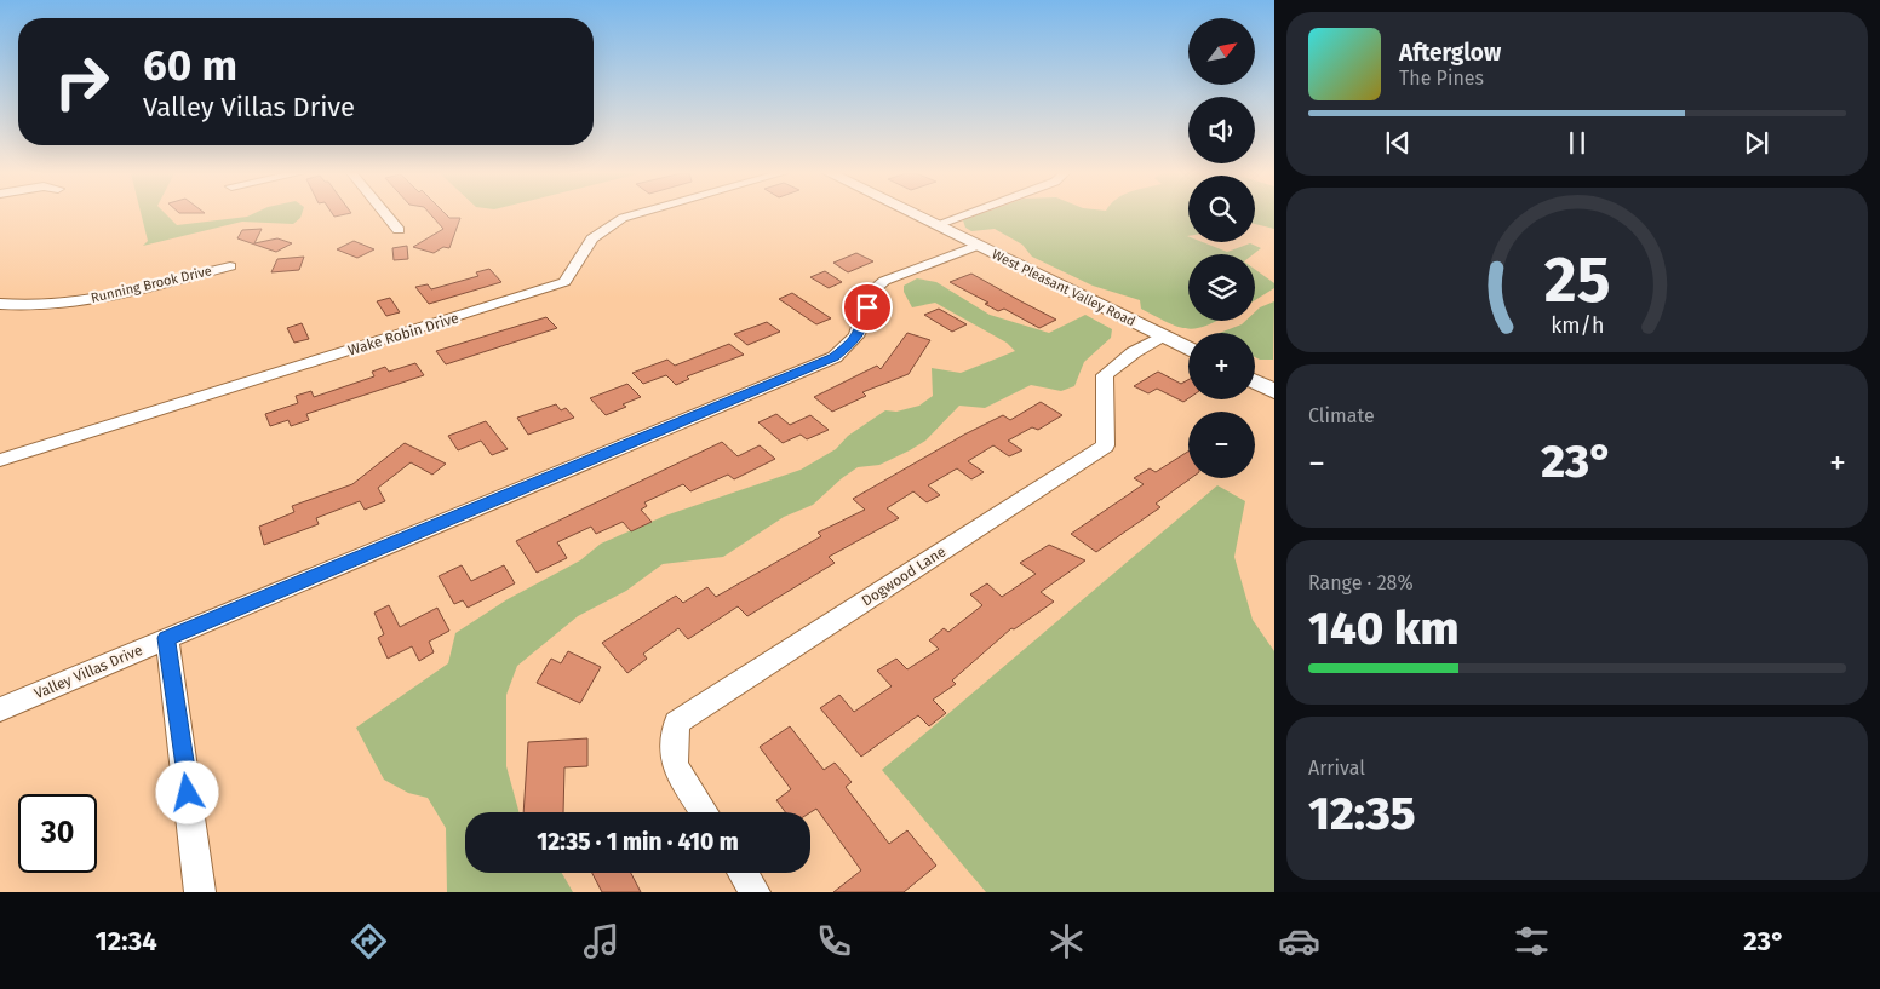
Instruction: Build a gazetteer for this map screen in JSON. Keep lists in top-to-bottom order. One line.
{"streets":{"main road":["West Pleasant Valley Road"],"street":["Running Brook Drive","Wake Robin Drive","Dogwood Lane","Valley Villas Drive"]},"crossings":[["West Pleasant Valley Road","Dogwood Lane"],["West Pleasant Valley Road","Valley Villas Drive"]],"north":"top right","page":{"map_buttons":["+","−"],"turn":["60 m","Valley Villas Drive"],"song":["Afterglow","The Pines"],"tile":["Climate",["Range · 28%","140 km"],["Arrival","12:35"]],"heat":["−","23°","+"],"limit":"30","trip":"12:35 · 1 min · 410 m","tabs":["12:34","23°"],"gauge":["25","km/h"]}}
